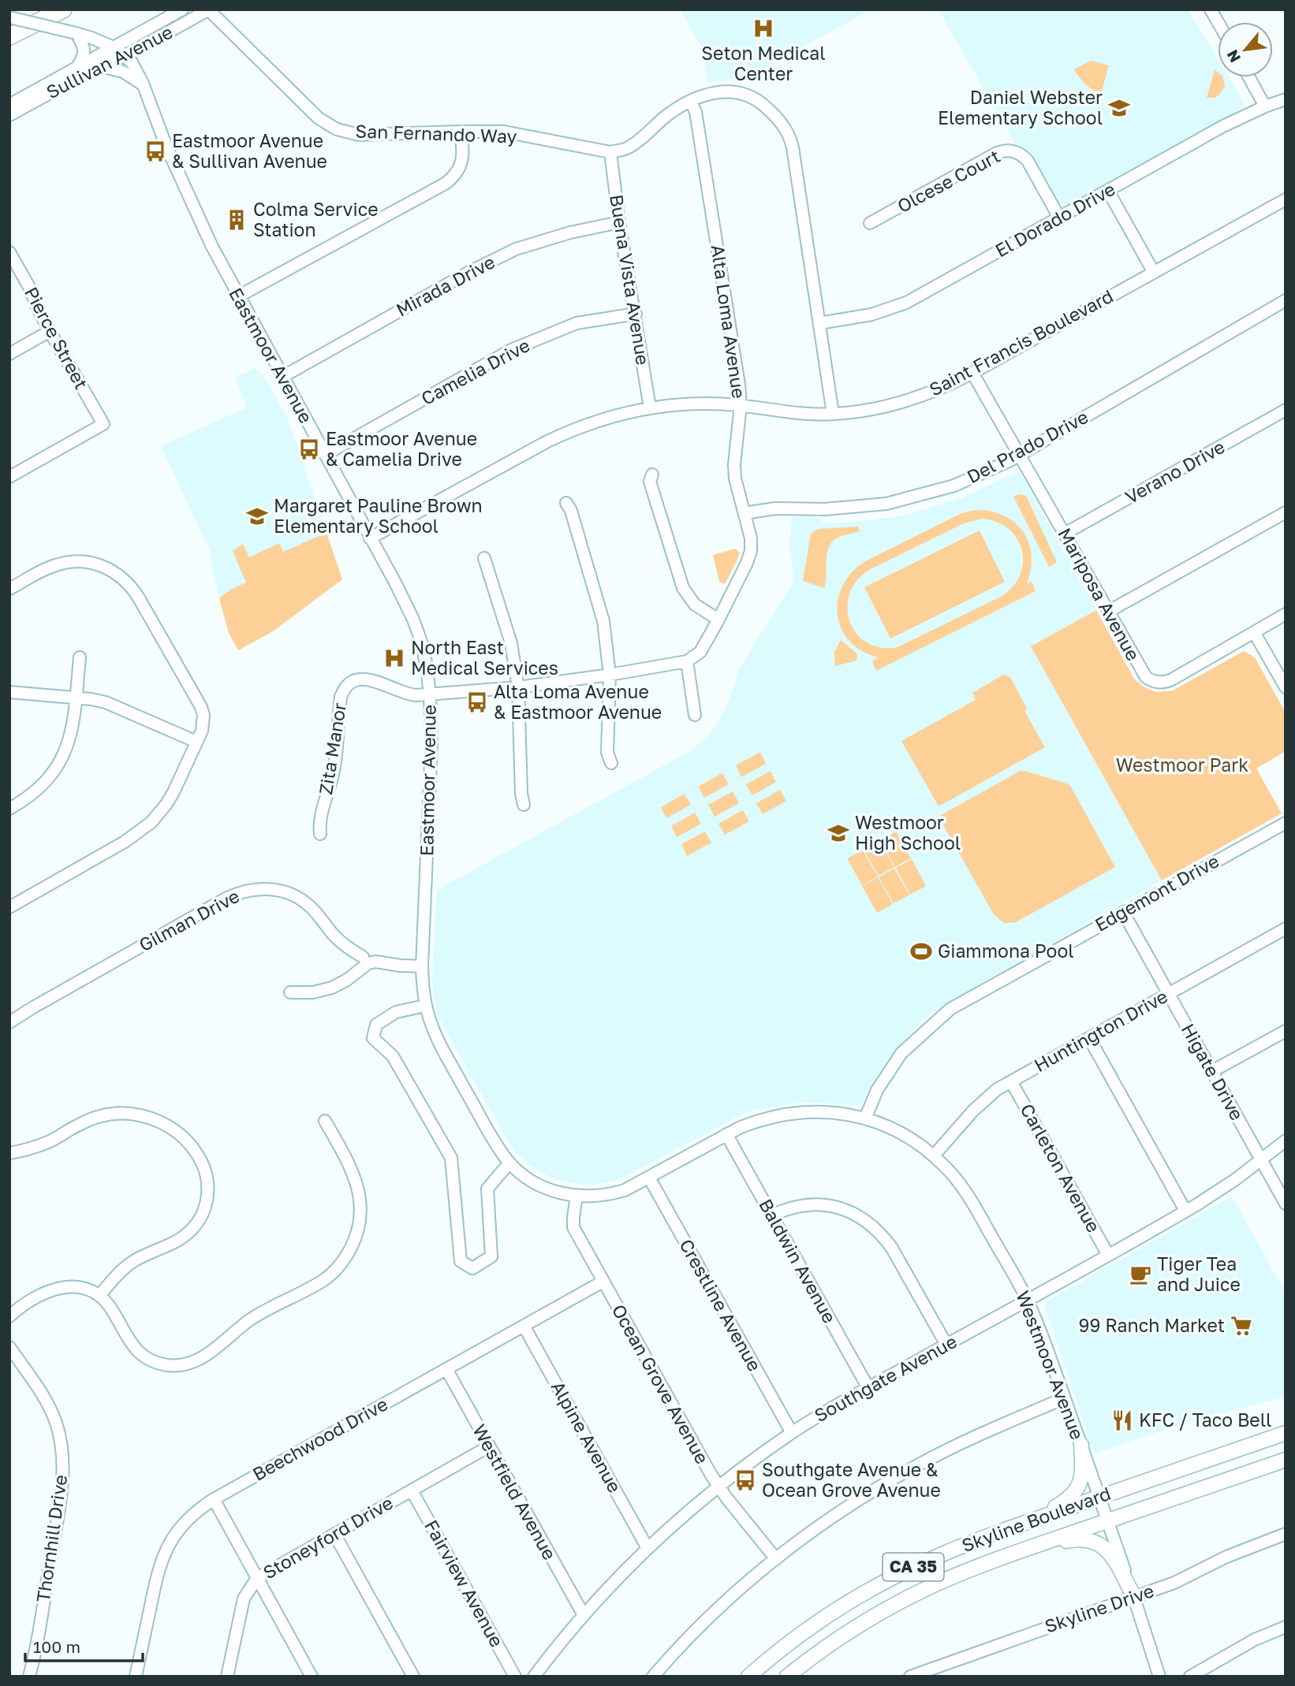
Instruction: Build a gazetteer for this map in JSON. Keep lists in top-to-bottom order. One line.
{"streets":{"main road":["Skyline Boulevard","CA 35"],"street":["Sullivan Avenue","San Fernando Way","Olcese Court","El Dorado Drive","Buena Vista Avenue","Mirada Drive","Alta Loma Avenue","Pierce Street","Saint Francis Boulevard","Eastmoor Avenue","Camelia Drive","Del Prado Drive","Verano Drive","Mariposa Avenue","Zita Manor","Edgemont Drive","Gilman Drive","Huntington Drive","Higate Drive","Carleton Avenue","Baldwin Avenue","Crestline Avenue","Westmoor Avenue","Southgate Avenue","Ocean Grove Avenue","Alpine Avenue","Beechwood Drive","Westfield Avenue","Stoneyford Drive","Thornhill Drive","Fairview Avenue","Skyline Drive"]},"crossings":[["Sullivan Avenue","San Fernando Way"],["Sullivan Avenue","Eastmoor Avenue"],["San Fernando Way","Buena Vista Avenue"],["Olcese Court","El Dorado Drive"],["Buena Vista Avenue","Mirada Drive"],["Buena Vista Avenue","Saint Francis Boulevard"],["Buena Vista Avenue","Camelia Drive"],["Mirada Drive","Eastmoor Avenue"],["Alta Loma Avenue","Saint Francis Boulevard"],["Alta Loma Avenue","Del Prado Drive"],["Saint Francis Boulevard","Eastmoor Avenue"],["Saint Francis Boulevard","Mariposa Avenue"],["Eastmoor Avenue","Camelia Drive"],["Eastmoor Avenue","Zita Manor"],["Eastmoor Avenue","Westmoor Avenue"],["Eastmoor Avenue","Ocean Grove Avenue"],["Del Prado Drive","Mariposa Avenue"],["Verano Drive","Mariposa Avenue"],["Edgemont Drive","Higate Drive"],["Edgemont Drive","Westmoor Avenue"],["Huntington Drive","Higate Drive"],["Huntington Drive","Carleton Avenue"],["Huntington Drive","Westmoor Avenue"],["Higate Drive","Southgate Avenue"],["Carleton Avenue","Southgate Avenue"],["Baldwin Avenue","Westmoor Avenue"],["Baldwin Avenue","Southgate Avenue"],["Crestline Avenue","Westmoor Avenue"],["Crestline Avenue","Southgate Avenue"],["Westmoor Avenue","Southgate Avenue"],["Westmoor Avenue","Ocean Grove Avenue"],["Westmoor Avenue","Skyline Boulevard"],["Westmoor Avenue","Skyline Drive"],["Southgate Avenue","Ocean Grove Avenue"],["Southgate Avenue","Alpine Avenue"],["Southgate Avenue","Westfield Avenue"],["Ocean Grove Avenue","Beechwood Drive"],["Alpine Avenue","Beechwood Drive"],["Beechwood Drive","Westfield Avenue"],["Westfield Avenue","Stoneyford Drive"],["Stoneyford Drive","Fairview Avenue"]],"parks":["Westmoor Park"],"places":{"hospital":["Seton Medical Center","North East Medical Services"],"school or university":["Daniel Webster Elementary School","Margaret Pauline Brown Elementary School","Westmoor High School"],"bus stop":["Eastmoor Avenue & Sullivan Avenue","Eastmoor Avenue & Camelia Drive","Alta Loma Avenue & Eastmoor Avenue","Southgate Avenue & Ocean Grove Avenue"],"building":["Colma Service Station"],"sports":["Giammona Pool"],"cafe":["Tiger Tea and Juice"],"supermarket":["99 Ranch Market"],"restaurant":["KFC / Taco Bell"]},"scale_bar":"100 m","north":"bottom left"}
